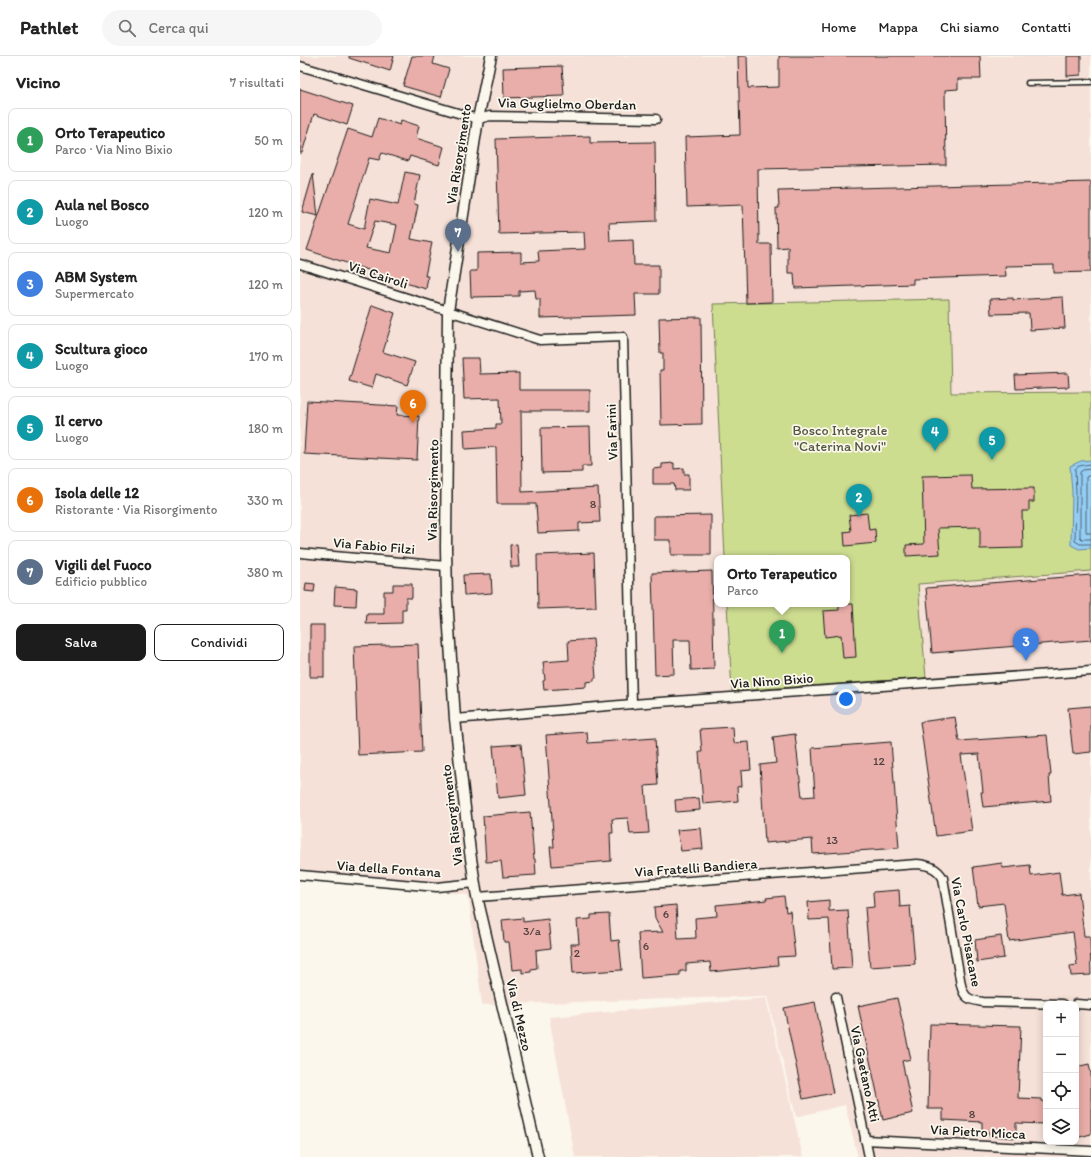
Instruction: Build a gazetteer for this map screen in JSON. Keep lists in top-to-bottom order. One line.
{"streets":{"street":["Via Guglielmo Oberdan","Via Risorgimento","Via Cairoli","Via Farini","Via Fabio Filzi","Via Nino Bixio","Via Fratelli Bandiera","Via della Fontana","Via Carlo Pisacane","Via di Mezzo","Via Gaetano Atti","Via Pietro Micca"]},"crossings":[["Via Guglielmo Oberdan","Via Risorgimento"],["Via Risorgimento","Via Cairoli"],["Via Risorgimento","Via Farini"],["Via Risorgimento","Via Fabio Filzi"],["Via Risorgimento","Via Nino Bixio"],["Via Risorgimento","Via della Fontana"],["Via Risorgimento","Via di Mezzo"],["Via Cairoli","Via Farini"],["Via Farini","Via Nino Bixio"],["Via Fratelli Bandiera","Via Carlo Pisacane"],["Via Fratelli Bandiera","Via di Mezzo"],["Via della Fontana","Via di Mezzo"],["Via Gaetano Atti","Via Pietro Micca"]],"parks":["Bosco Integrale \"Caterina Novi\""],"house_numbers":["8","12","13","6","3/a","6","2","8"],"page":{"header":"Pathlet","search":"Cerca qui","nav":["Home","Mappa","Chi siamo","Contatti"],"heading":["Vicino","7 risultati"],"list":[{"mark":"1","name":"Orto Terapeutico","note":"Parco · Via Nino Bixio","value":"50 m"},{"mark":"2","name":"Aula nel Bosco","note":"Luogo","value":"120 m"},{"mark":"3","name":"ABM System","note":"Supermercato","value":"120 m"},{"mark":"4","name":"Scultura gioco","note":"Luogo","value":"170 m"},{"mark":"5","name":"Il cervo","note":"Luogo","value":"180 m"},{"mark":"6","name":"Isola delle 12","note":"Ristorante · Via Risorgimento","value":"330 m"},{"mark":"7","name":"Vigili del Fuoco","note":"Edificio pubblico","value":"380 m"}],"pins":["7","6","4","5","2","1","3"],"popup":["Orto Terapeutico","Parco"],"buttons":["Salva","Condividi"],"map_buttons":["+","−"]}}
